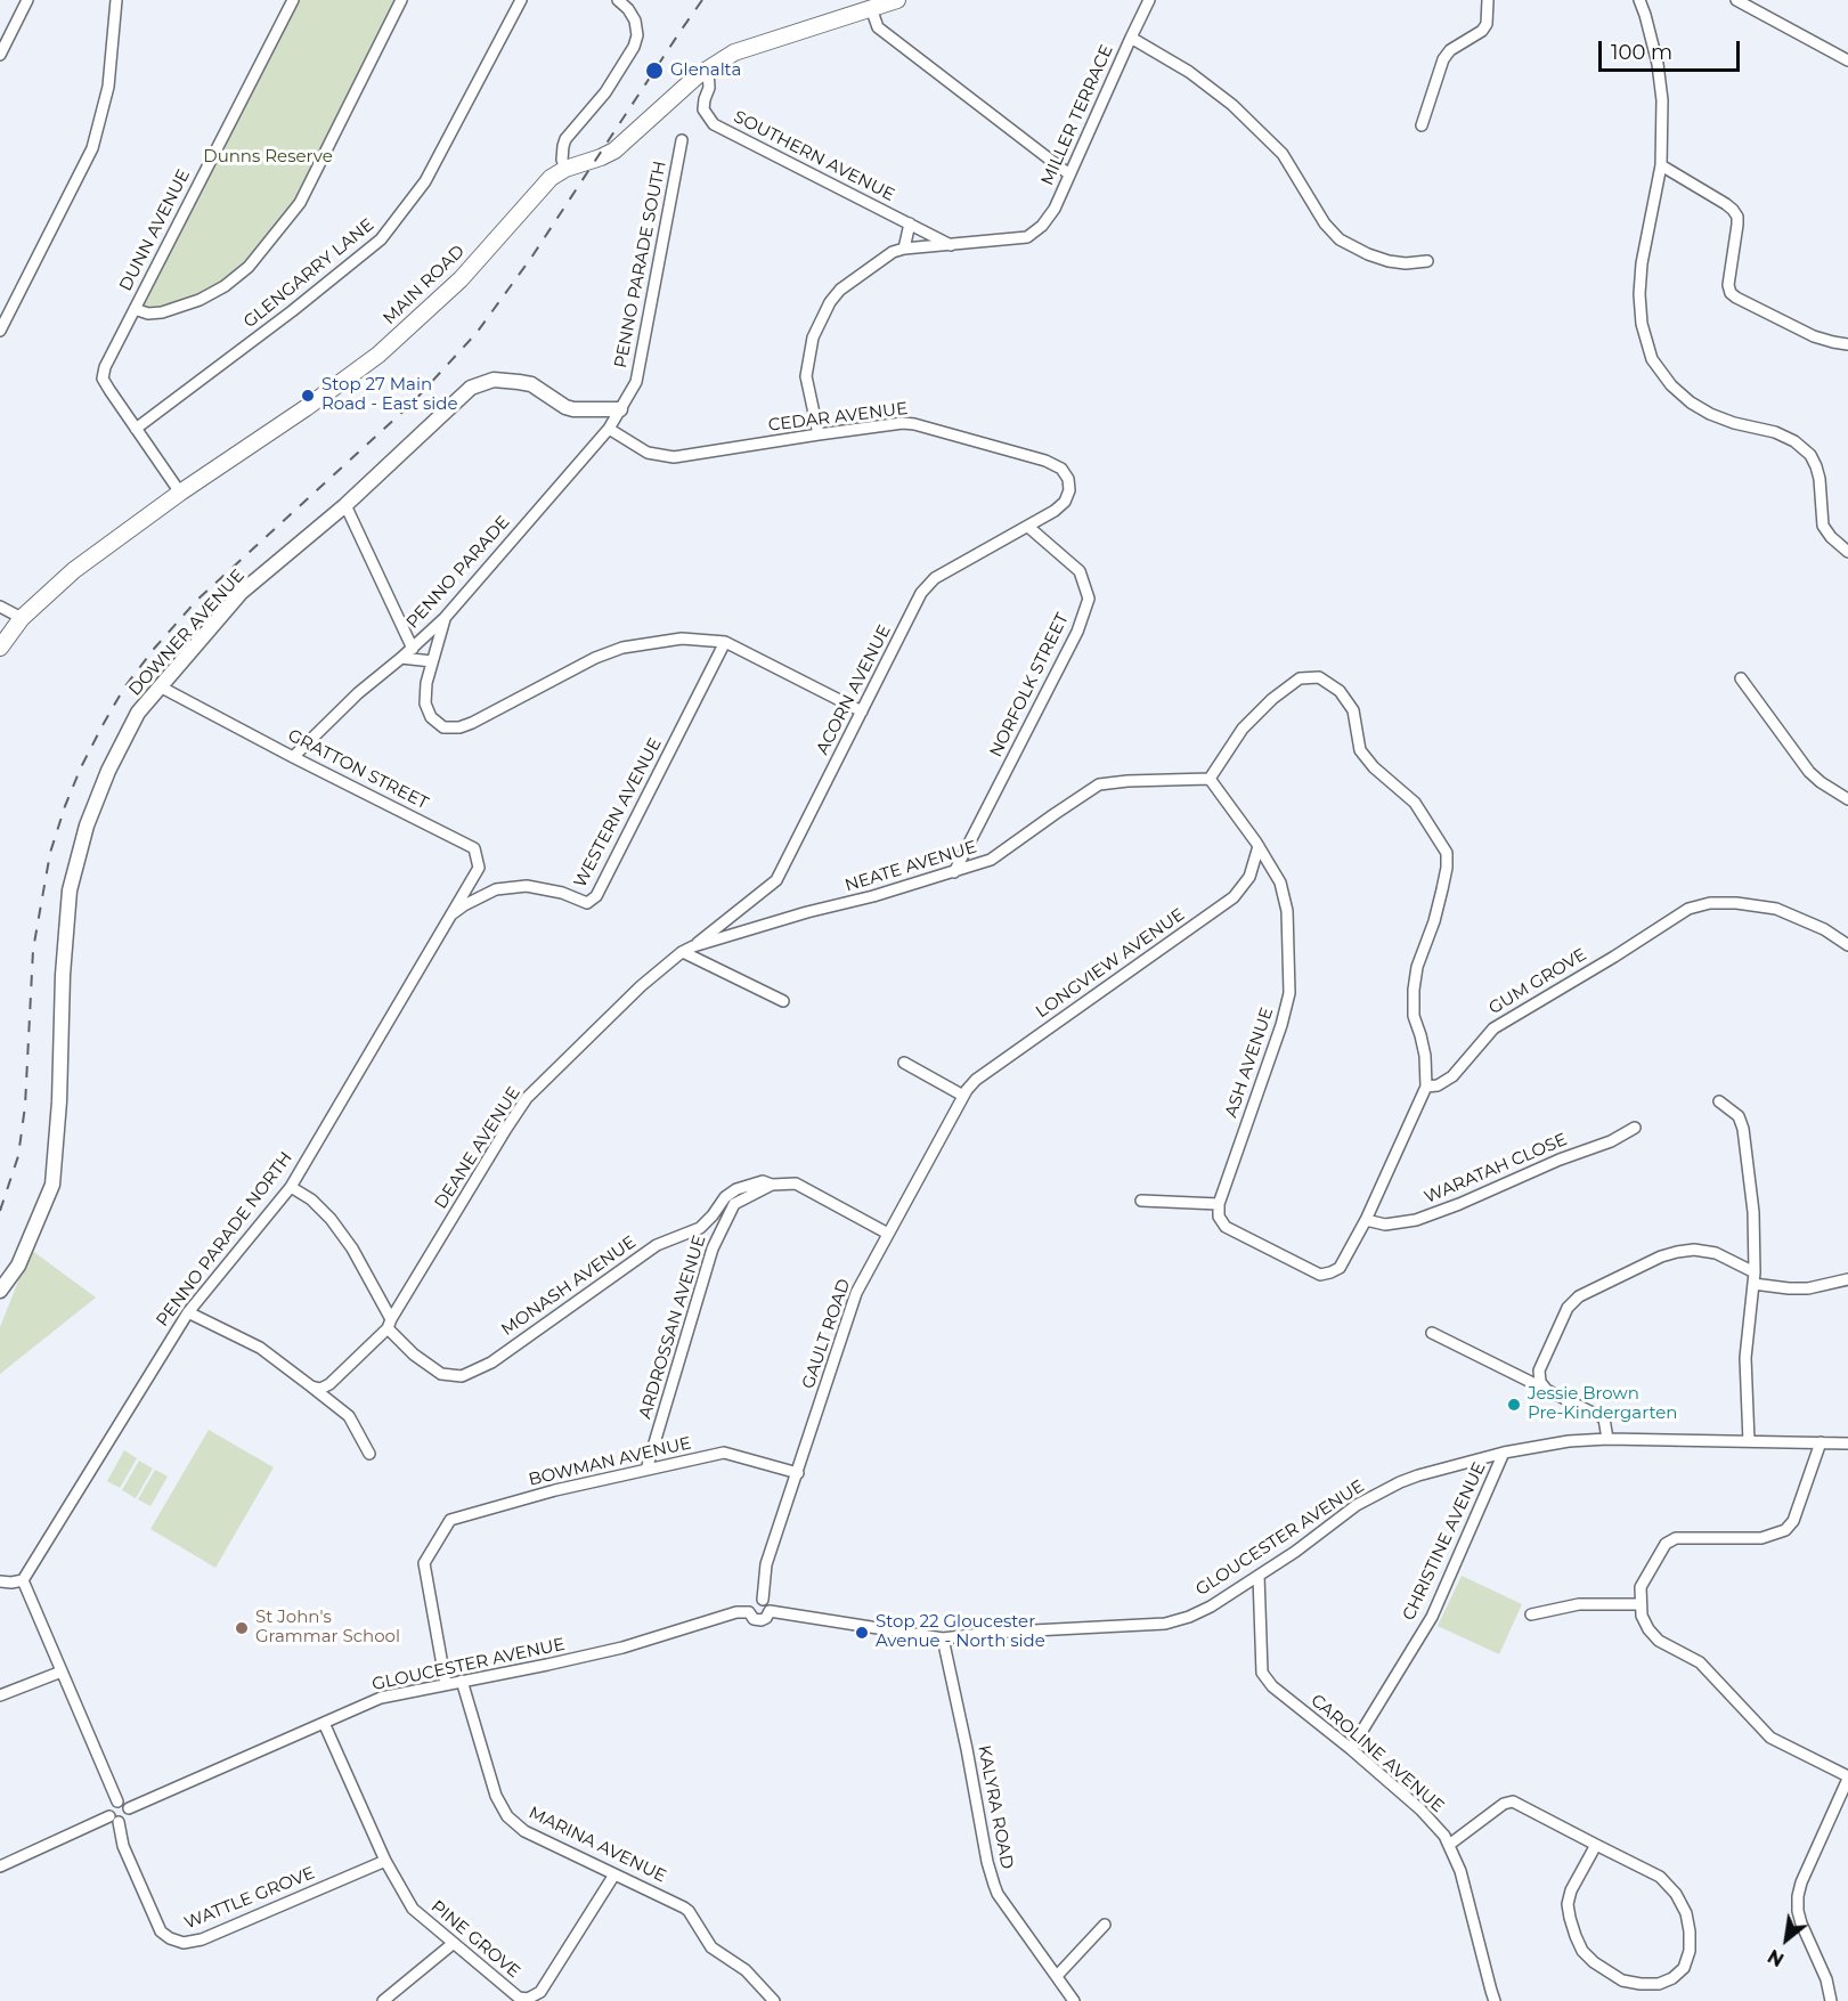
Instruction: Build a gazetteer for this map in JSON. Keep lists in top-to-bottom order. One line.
{"streets":{"main road":["MAIN ROAD"],"street":["MILLER TERRACE","SOUTHERN AVENUE","DUNN AVENUE","PENNO PARADE SOUTH","GLENGARRY LANE","CEDAR AVENUE","PENNO PARADE","DOWNER AVENUE","NORFOLK STREET","ACORN AVENUE","GRATTON STREET","WESTERN AVENUE","NEATE AVENUE","LONGVIEW AVENUE","GUM GROVE","ASH AVENUE","DEANE AVENUE","WARATAH CLOSE","PENNO PARADE NORTH","MONASH AVENUE","ARDROSSAN AVENUE","GAULT ROAD","BOWMAN AVENUE","GLOUCESTER AVENUE","CHRISTINE AVENUE","CAROLINE AVENUE","KALYRA ROAD","MARINA AVENUE","WATTLE GROVE","PINE GROVE"]},"crossings":[["MILLER TERRACE","SOUTHERN AVENUE"],["SOUTHERN AVENUE","MAIN ROAD"],["DUNN AVENUE","GLENGARRY LANE"],["PENNO PARADE SOUTH","CEDAR AVENUE"],["PENNO PARADE SOUTH","PENNO PARADE"],["PENNO PARADE SOUTH","DOWNER AVENUE"],["CEDAR AVENUE","PENNO PARADE"],["CEDAR AVENUE","ACORN AVENUE"],["PENNO PARADE","GRATTON STREET"],["DOWNER AVENUE","GRATTON STREET"],["NORFOLK STREET","ACORN AVENUE"],["NORFOLK STREET","NEATE AVENUE"],["ACORN AVENUE","NEATE AVENUE"],["ACORN AVENUE","DEANE AVENUE"],["GRATTON STREET","WESTERN AVENUE"],["GRATTON STREET","PENNO PARADE NORTH"],["WESTERN AVENUE","PENNO PARADE NORTH"],["NEATE AVENUE","ASH AVENUE"],["NEATE AVENUE","DEANE AVENUE"],["LONGVIEW AVENUE","ASH AVENUE"],["LONGVIEW AVENUE","GAULT ROAD"],["DEANE AVENUE","MONASH AVENUE"],["PENNO PARADE NORTH","MONASH AVENUE"],["MONASH AVENUE","ARDROSSAN AVENUE"],["ARDROSSAN AVENUE","BOWMAN AVENUE"],["GAULT ROAD","BOWMAN AVENUE"],["GAULT ROAD","GLOUCESTER AVENUE"],["BOWMAN AVENUE","GLOUCESTER AVENUE"],["GLOUCESTER AVENUE","CHRISTINE AVENUE"],["GLOUCESTER AVENUE","CAROLINE AVENUE"],["GLOUCESTER AVENUE","KALYRA ROAD"],["GLOUCESTER AVENUE","MARINA AVENUE"],["GLOUCESTER AVENUE","WATTLE GROVE"],["GLOUCESTER AVENUE","PINE GROVE"],["CHRISTINE AVENUE","CAROLINE AVENUE"],["MARINA AVENUE","PINE GROVE"],["WATTLE GROVE","PINE GROVE"]],"parks":["Dunns Reserve"],"places":["Glenalta","Stop 27 Main Road - East side","Jessie Brown Pre-Kindergarten","St John's Grammar School","Stop 22 Gloucester Avenue - North side"],"scale_bar":"100 m","north":"bottom left"}
